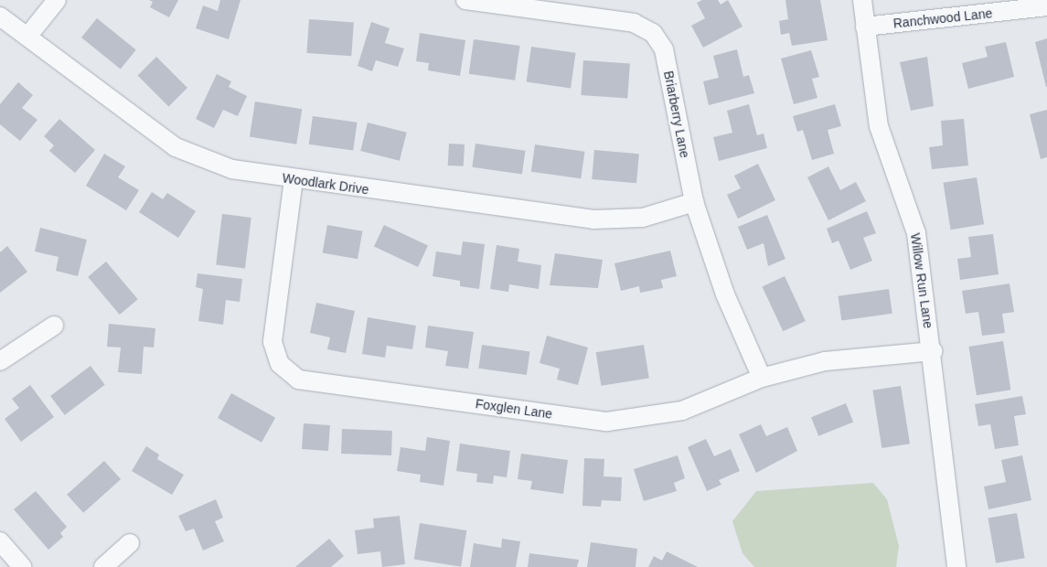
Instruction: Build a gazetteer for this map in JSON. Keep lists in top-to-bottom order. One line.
{"streets":{"street":["Ranchwood Lane","Briarberry Lane","Woodlark Drive","Willow Run Lane","Foxglen Lane"]},"crossings":[["Ranchwood Lane","Willow Run Lane"],["Briarberry Lane","Woodlark Drive"],["Briarberry Lane","Foxglen Lane"],["Woodlark Drive","Foxglen Lane"],["Willow Run Lane","Foxglen Lane"]]}
